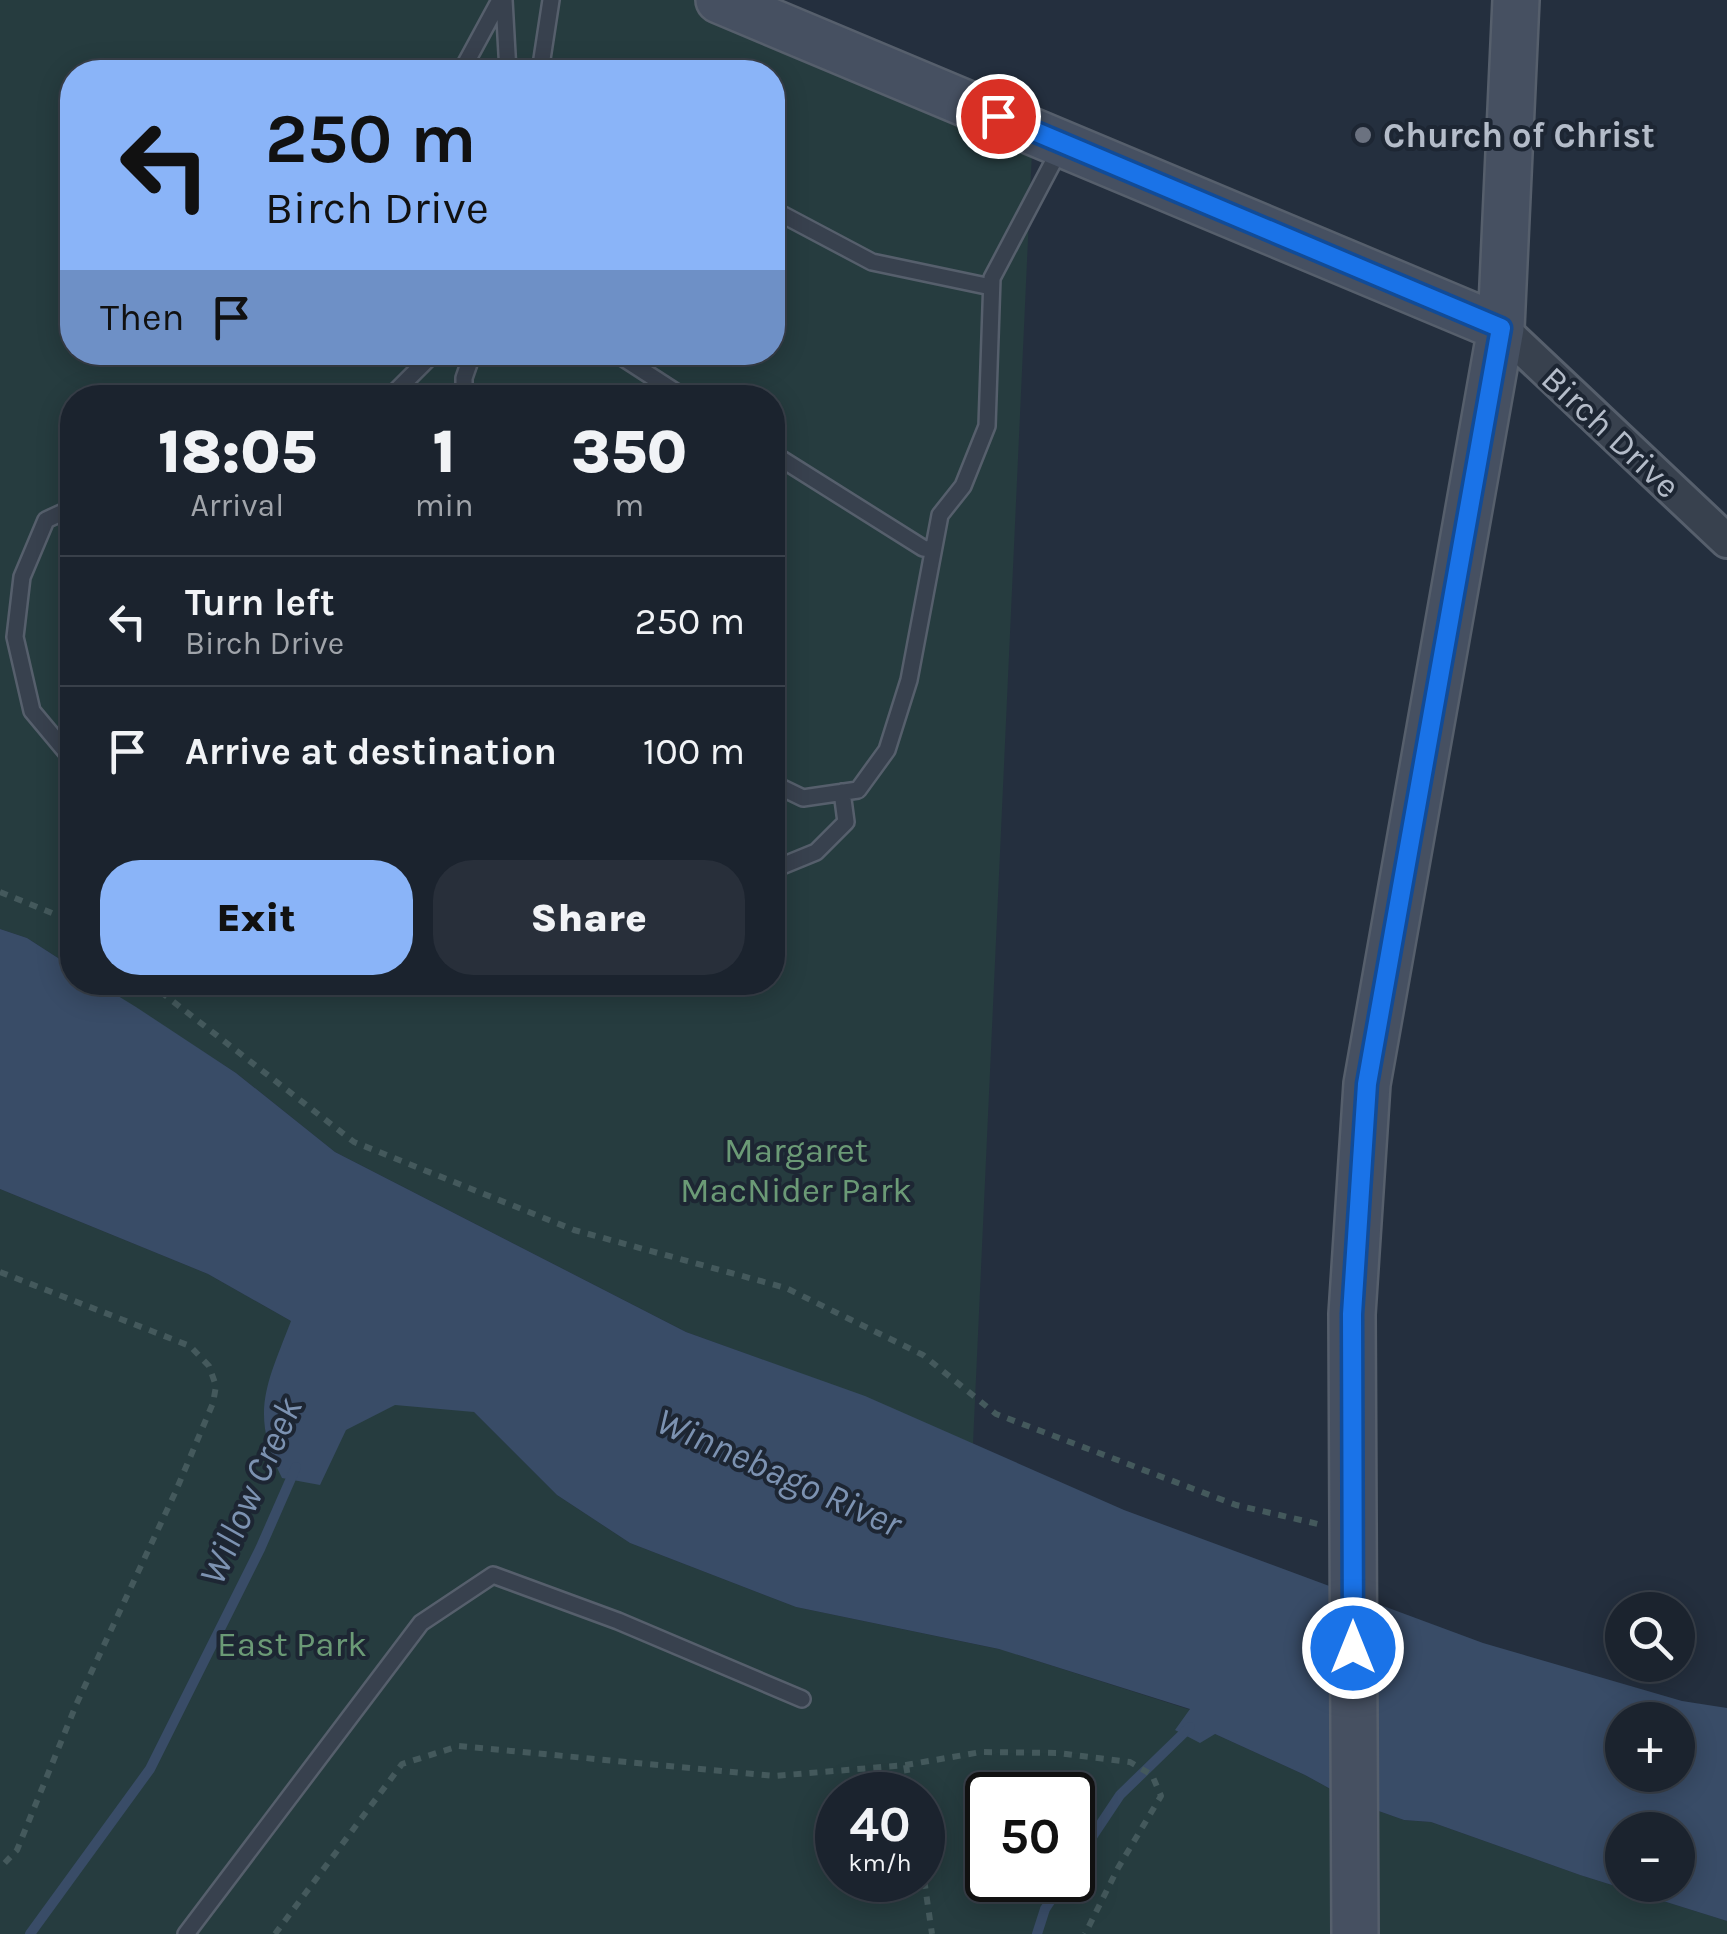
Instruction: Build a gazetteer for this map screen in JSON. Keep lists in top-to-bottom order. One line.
{"streets":{"main road":["Birch Drive"]},"water":["Winnebago River","Willow Creek"],"parks":["Margaret MacNider Park","East Park"],"places":["Church of Christ"],"page":{"turn":["250 m","Birch Drive"],"then":"Then","eta":["18:05","Arrival","1","min","350","m"],"list":[{"name":"Turn left","note":"Birch Drive","value":"250 m"},{"name":"Arrive at destination","value":"100 m"}],"buttons":["Exit","Share"],"map_buttons":["+","−"],"speed":"40 km/h","limit":"50"}}
